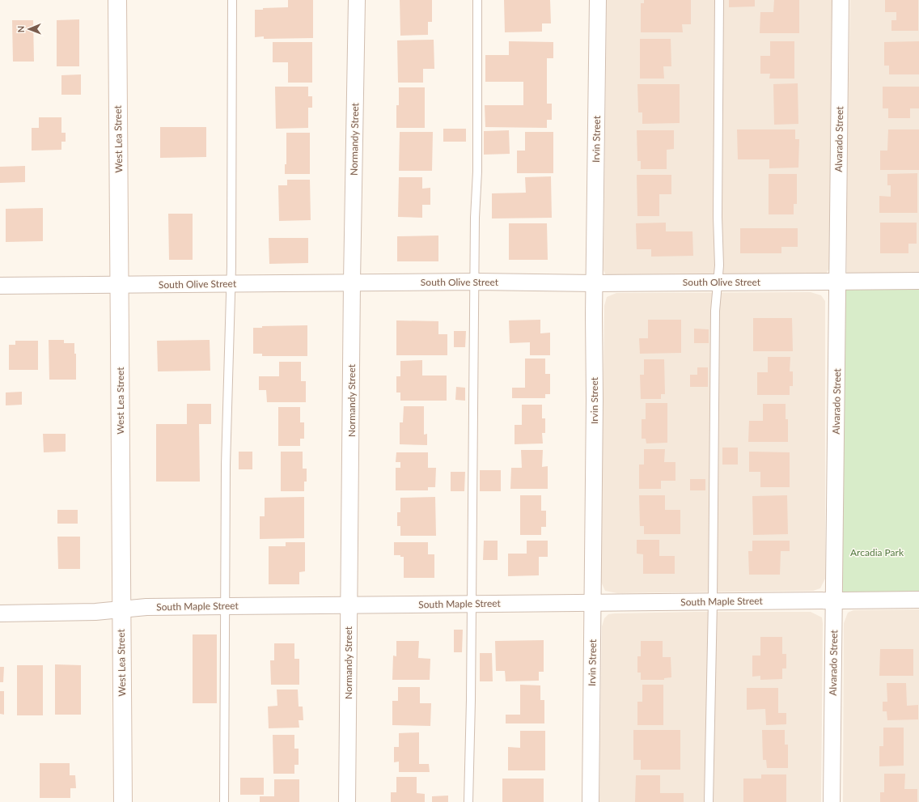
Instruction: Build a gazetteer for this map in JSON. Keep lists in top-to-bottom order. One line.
{"streets":{"main road":["West Lea Street"],"street":["Normandy Street","Irvin Street","Alvarado Street","South Olive Street","South Maple Street"]},"crossings":[["West Lea Street","South Olive Street"],["West Lea Street","South Maple Street"],["Normandy Street","South Olive Street"],["Normandy Street","South Maple Street"],["Irvin Street","South Olive Street"],["Irvin Street","South Maple Street"],["Alvarado Street","South Olive Street"],["Alvarado Street","South Maple Street"]],"parks":["Arcadia Park"],"north":"left"}
